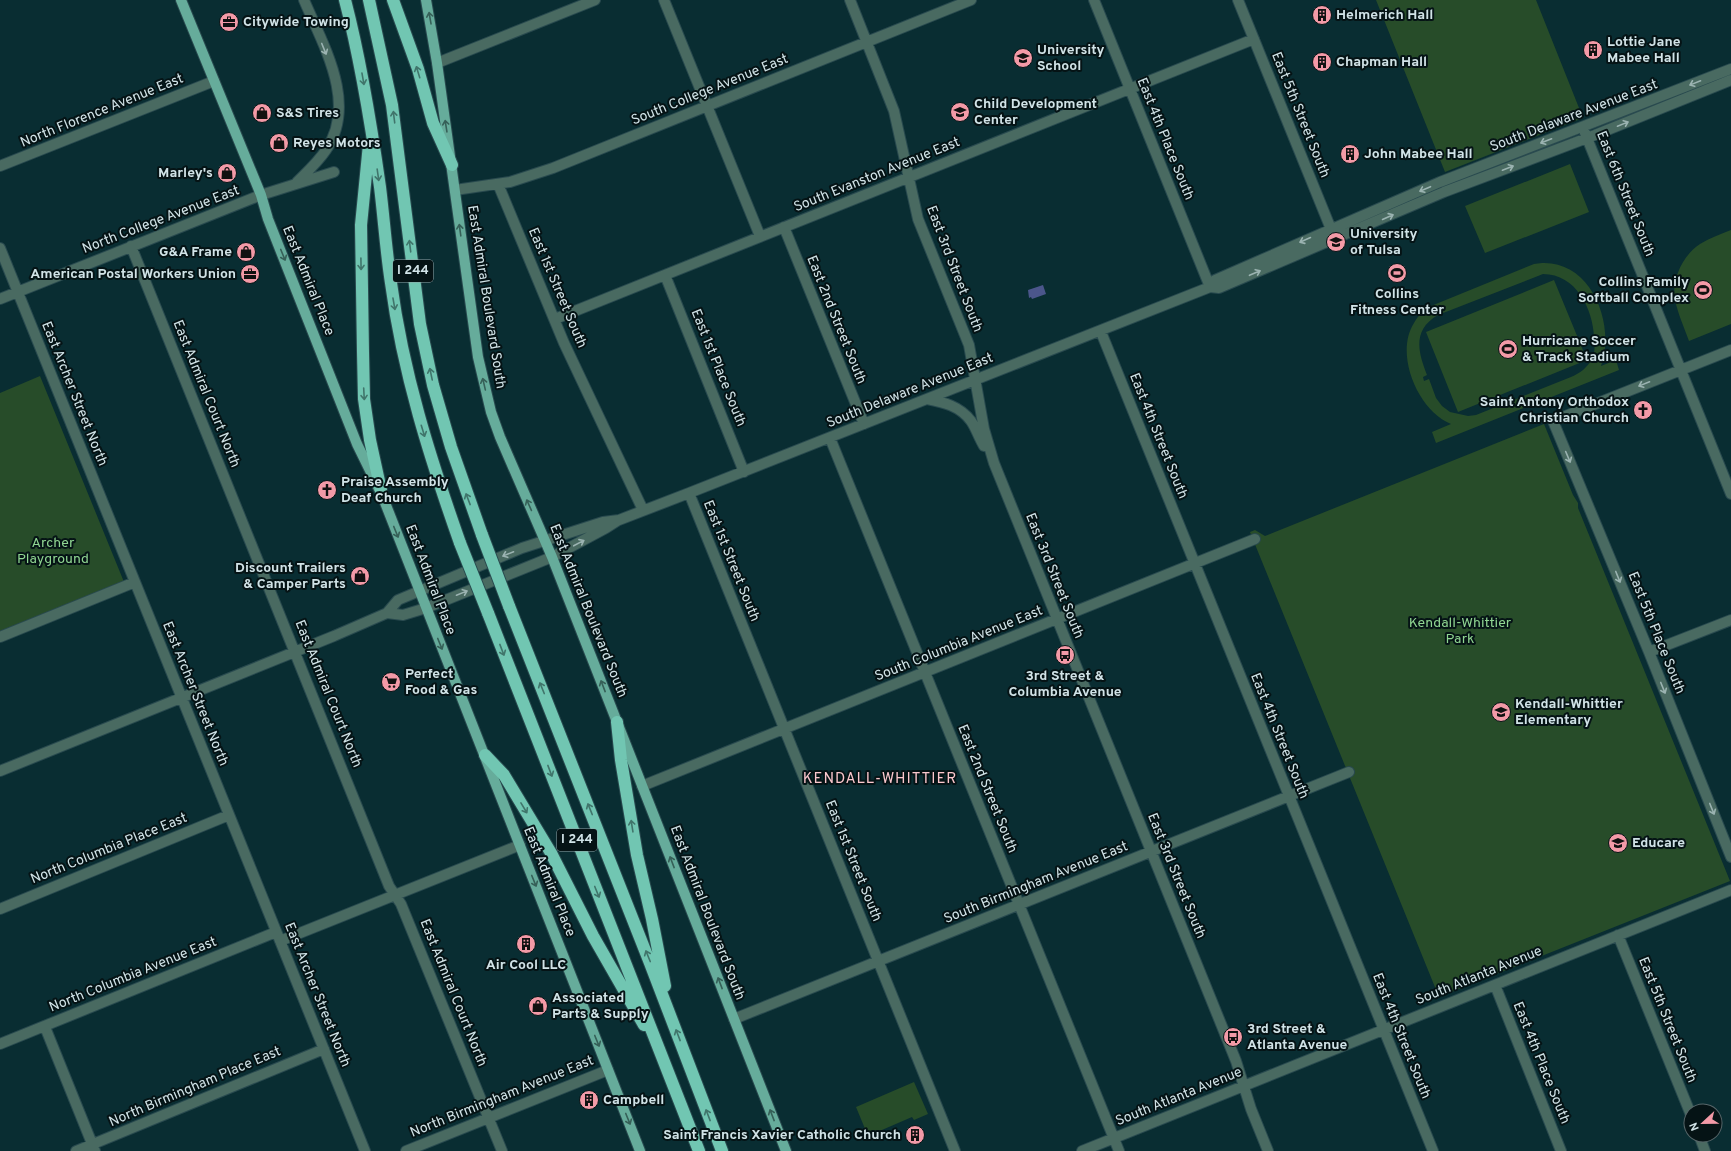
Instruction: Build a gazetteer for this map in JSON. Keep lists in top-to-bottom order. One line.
{"streets":{"highway":["I 244"],"main road":["East Admiral Place","East Admiral Boulevard South"],"street":["South College Avenue East","North Florence Avenue East","East 5th Street South","South Delaware Avenue East","East 4th Place South","South Evanston Avenue East","East 6th Street South","North College Avenue East","East 3rd Street South","East 1st Street South","East 2nd Street South","East 1st Place South","East Archer Street North","East Admiral Court North","East 4th Street South","East 5th Place South","South Columbia Avenue East","North Columbia Place East","South Birmingham Avenue East","North Columbia Avenue East","South Atlanta Avenue","North Birmingham Place East","North Birmingham Avenue East"]},"crossings":[["South College Avenue East","East 3rd Street South"],["South College Avenue East","East 1st Street South"],["South College Avenue East","East Admiral Boulevard South"],["North Florence Avenue East","East Admiral Place"],["East 5th Street South","South Delaware Avenue East"],["East 5th Street South","South Evanston Avenue East"],["East 5th Street South","South Atlanta Avenue"],["South Delaware Avenue East","East 4th Place South"],["South Delaware Avenue East","East 6th Street South"],["South Delaware Avenue East","East 3rd Street South"],["South Delaware Avenue East","East Admiral Place"],["South Delaware Avenue East","East 1st Street South"],["South Delaware Avenue East","East Admiral Boulevard South"],["South Delaware Avenue East","East 2nd Street South"],["South Delaware Avenue East","East 1st Place South"],["South Delaware Avenue East","East 4th Street South"],["East 4th Place South","South Evanston Avenue East"],["East 4th Place South","South Atlanta Avenue"],["South Evanston Avenue East","East 3rd Street South"],["South Evanston Avenue East","East 1st Street South"],["South Evanston Avenue East","East 2nd Street South"],["South Evanston Avenue East","East 1st Place South"],["East 6th Street South","East 5th Place South"],["North College Avenue East","East Admiral Place"],["North College Avenue East","East Archer Street North"],["North College Avenue East","East Admiral Court North"],["East 3rd Street South","South Columbia Avenue East"],["East 3rd Street South","South Birmingham Avenue East"],["East 3rd Street South","South Atlanta Avenue"],["East Admiral Place","North Columbia Avenue East"],["East Admiral Place","North Birmingham Avenue East"],["East 1st Street South","South Columbia Avenue East"],["East 1st Street South","South Birmingham Avenue East"],["East Admiral Boulevard South","South Columbia Avenue East"],["East Admiral Boulevard South","South Birmingham Avenue East"],["East 2nd Street South","South Columbia Avenue East"],["East 2nd Street South","South Birmingham Avenue East"],["East 2nd Street South","South Atlanta Avenue"],["East Archer Street North","North Columbia Place East"],["East Archer Street North","North Columbia Avenue East"],["East Archer Street North","North Birmingham Place East"],["East Admiral Court North","North Columbia Avenue East"],["East Admiral Court North","North Birmingham Avenue East"],["East 4th Street South","South Columbia Avenue East"],["East 4th Street South","South Birmingham Avenue East"],["East 4th Street South","South Atlanta Avenue"]],"one_way":["East Admiral Place","East Admiral Boulevard South","East 5th Place South"],"districts":["KENDALL-WHITTIER"],"parks":["Archer Playground","Kendall-Whittier Park"],"places":{"building":["Helmerich Hall","Lottie Jane Mabee Hall","Chapman Hall","John Mabee Hall","Air Cool LLC","Campbell","Saint Francis Xavier Catholic Church"],"office":["Citywide Towing","American Postal Workers Union"],"school or university":["University School","Child Development Center","University of Tulsa","Kendall-Whittier Elementary","Educare"],"shop":["S&S Tires","Reyes Motors","Marley's","G&A Frame","Discount Trailers & Camper Parts","Associated Parts & Supply"],"sports":["Collins Fitness Center","Collins Family Softball Complex","Hurricane Soccer & Track Stadium"],"church":["Saint Antony Orthodox Christian Church","Praise Assembly Deaf Church"],"bus stop":["3rd Street & Columbia Avenue","3rd Street & Atlanta Avenue"],"supermarket":["Perfect Food & Gas"]},"north":"left"}
